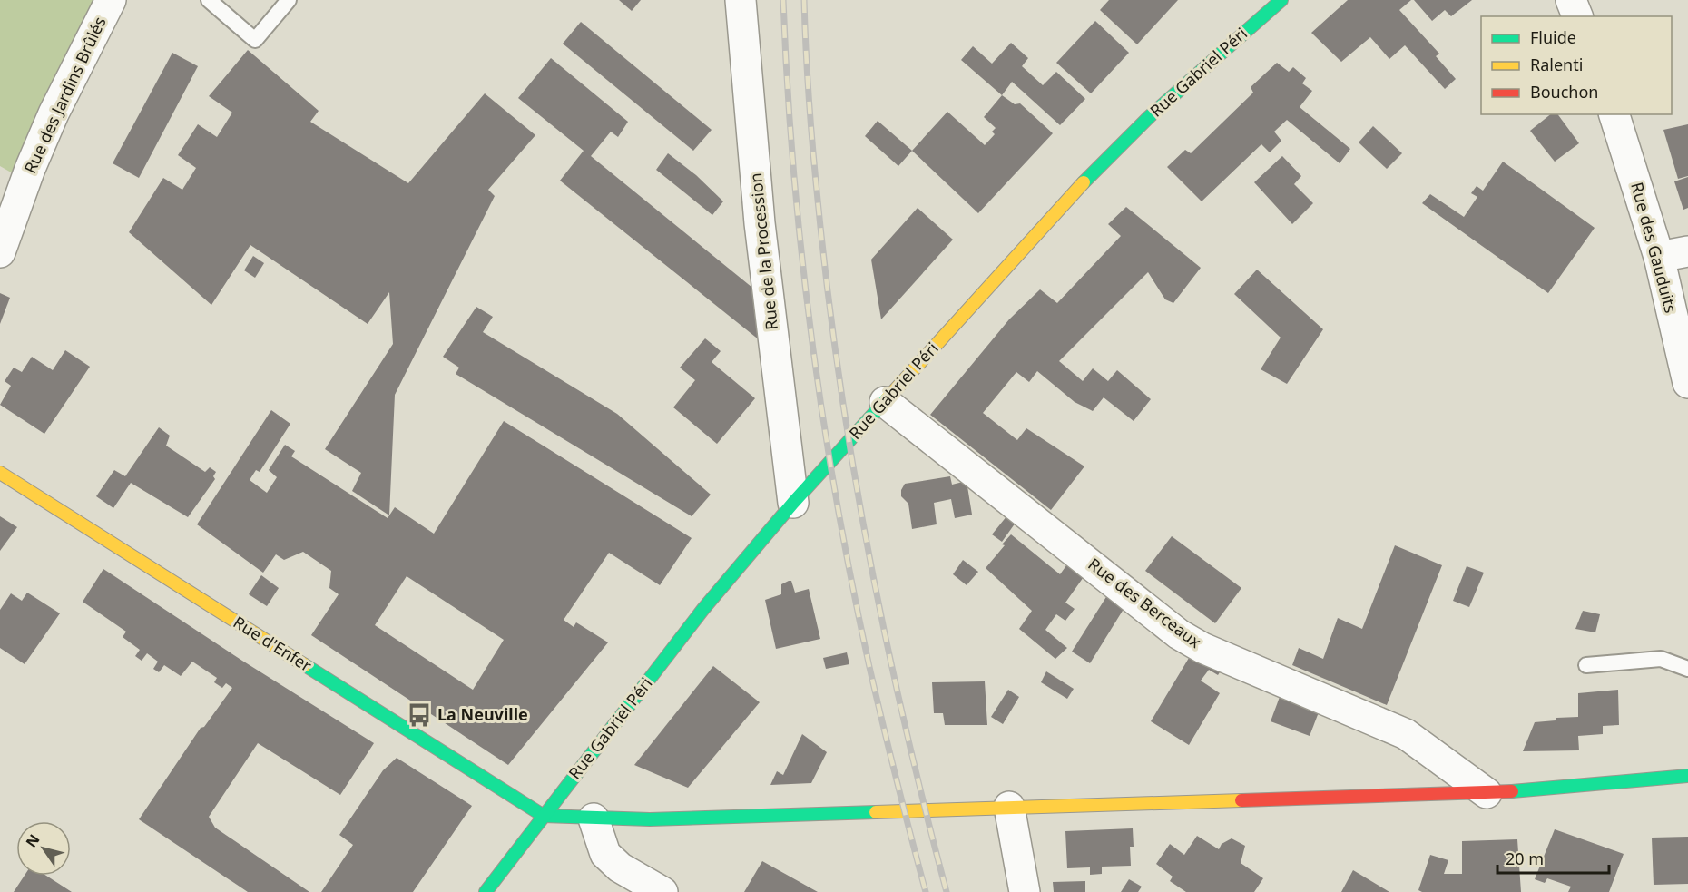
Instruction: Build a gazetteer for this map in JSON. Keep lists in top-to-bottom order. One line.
{"streets":{"main road":["Rue Gabriel Péri","Rue d'Enfer"],"street":["Rue des Jardins Brûlés","Rue des Gauduits","Rue de la Procession","Rue des Berceaux"]},"crossings":[["Rue Gabriel Péri","Rue de la Procession"],["Rue Gabriel Péri","Rue des Berceaux"],["Rue Gabriel Péri","Rue d'Enfer"]],"places":{"bus stop":["La Neuville"]},"legend":["Fluide","Ralenti","Bouchon"],"scale_bar":"20 m","north":"top left"}
